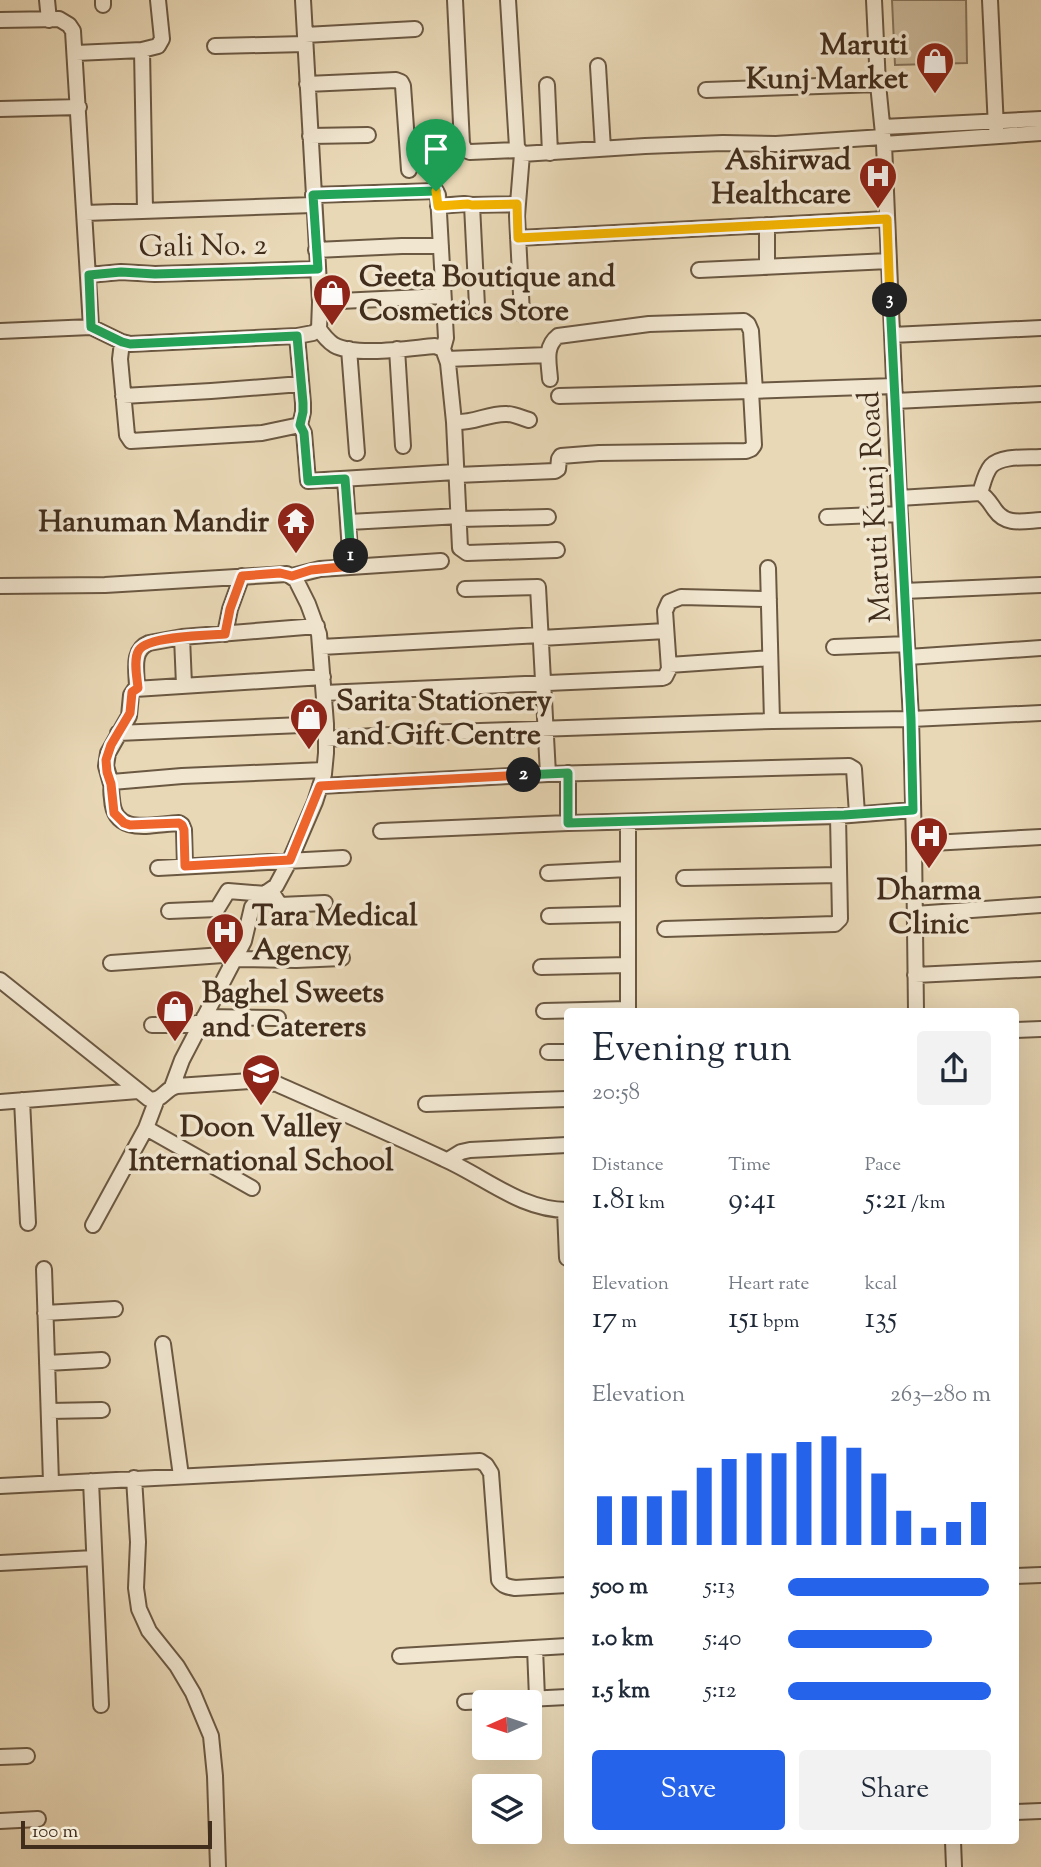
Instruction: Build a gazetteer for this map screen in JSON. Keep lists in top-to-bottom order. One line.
{"streets":{"street":["Gali No. 2","Maruti Kunj Road"]},"places":{"shop":["Maruti Kunj Market","Geeta Boutique and Cosmetics Store","Sarita Stationery and Gift Centre","Baghel Sweets and Caterers"],"hospital":["Ashirwad Healthcare","Dharma Clinic","Tara Medical Agency"],"temple":["Hanuman Mandir"],"school or university":["Doon Valley International School"]},"scale_bar":"100 m","north":"left","page":{"pins":["3","1","2"],"heading":["Evening run","20:58"],"stats":[["Distance","1.81 km"],["Time","9:41"],["Pace","5:21 /km"],["Elevation","17 m"],["Heart rate","151 bpm"],["kcal","135"]],"chart":["Elevation","263–280 m"],"list":[{"name":"500 m","note":"5:13"},{"name":"1.0 km","note":"5:40"},{"name":"1.5 km","note":"5:12"}],"buttons":["Save","Share"],"scale":"100 m"}}
